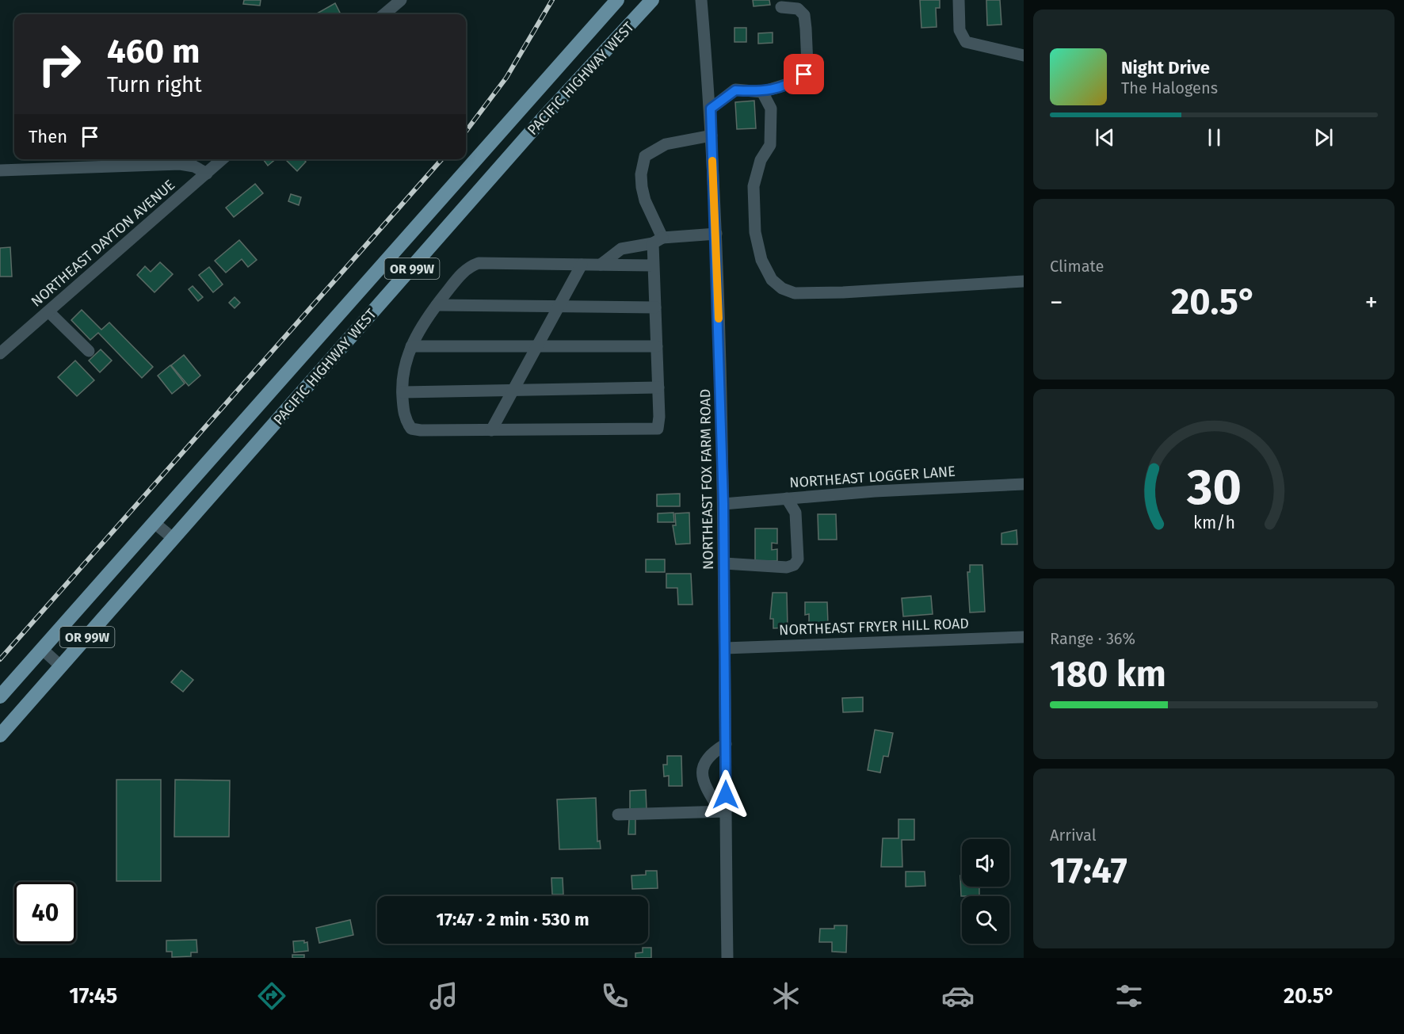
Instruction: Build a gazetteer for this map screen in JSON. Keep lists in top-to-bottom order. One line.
{"streets":{"main road":["PACIFIC HIGHWAY WEST","OR 99W"],"street":["NORTHEAST DAYTON AVENUE","NORTHEAST LOGGER LANE","NORTHEAST FOX FARM ROAD","NORTHEAST FRYER HILL ROAD"]},"crossings":[["NORTHEAST LOGGER LANE","NORTHEAST FOX FARM ROAD"],["NORTHEAST FOX FARM ROAD","NORTHEAST FRYER HILL ROAD"]],"page":{"turn":["460 m","Turn right"],"song":["Night Drive","The Halogens"],"then":"Then","tile":["Climate",["Range · 36%","180 km"],["Arrival","17:47"]],"heat":["−","20.5°","+"],"limit":"40","trip":"17:47 · 2 min · 530 m","tabs":["17:45","20.5°"],"gauge":["30","km/h"]}}
